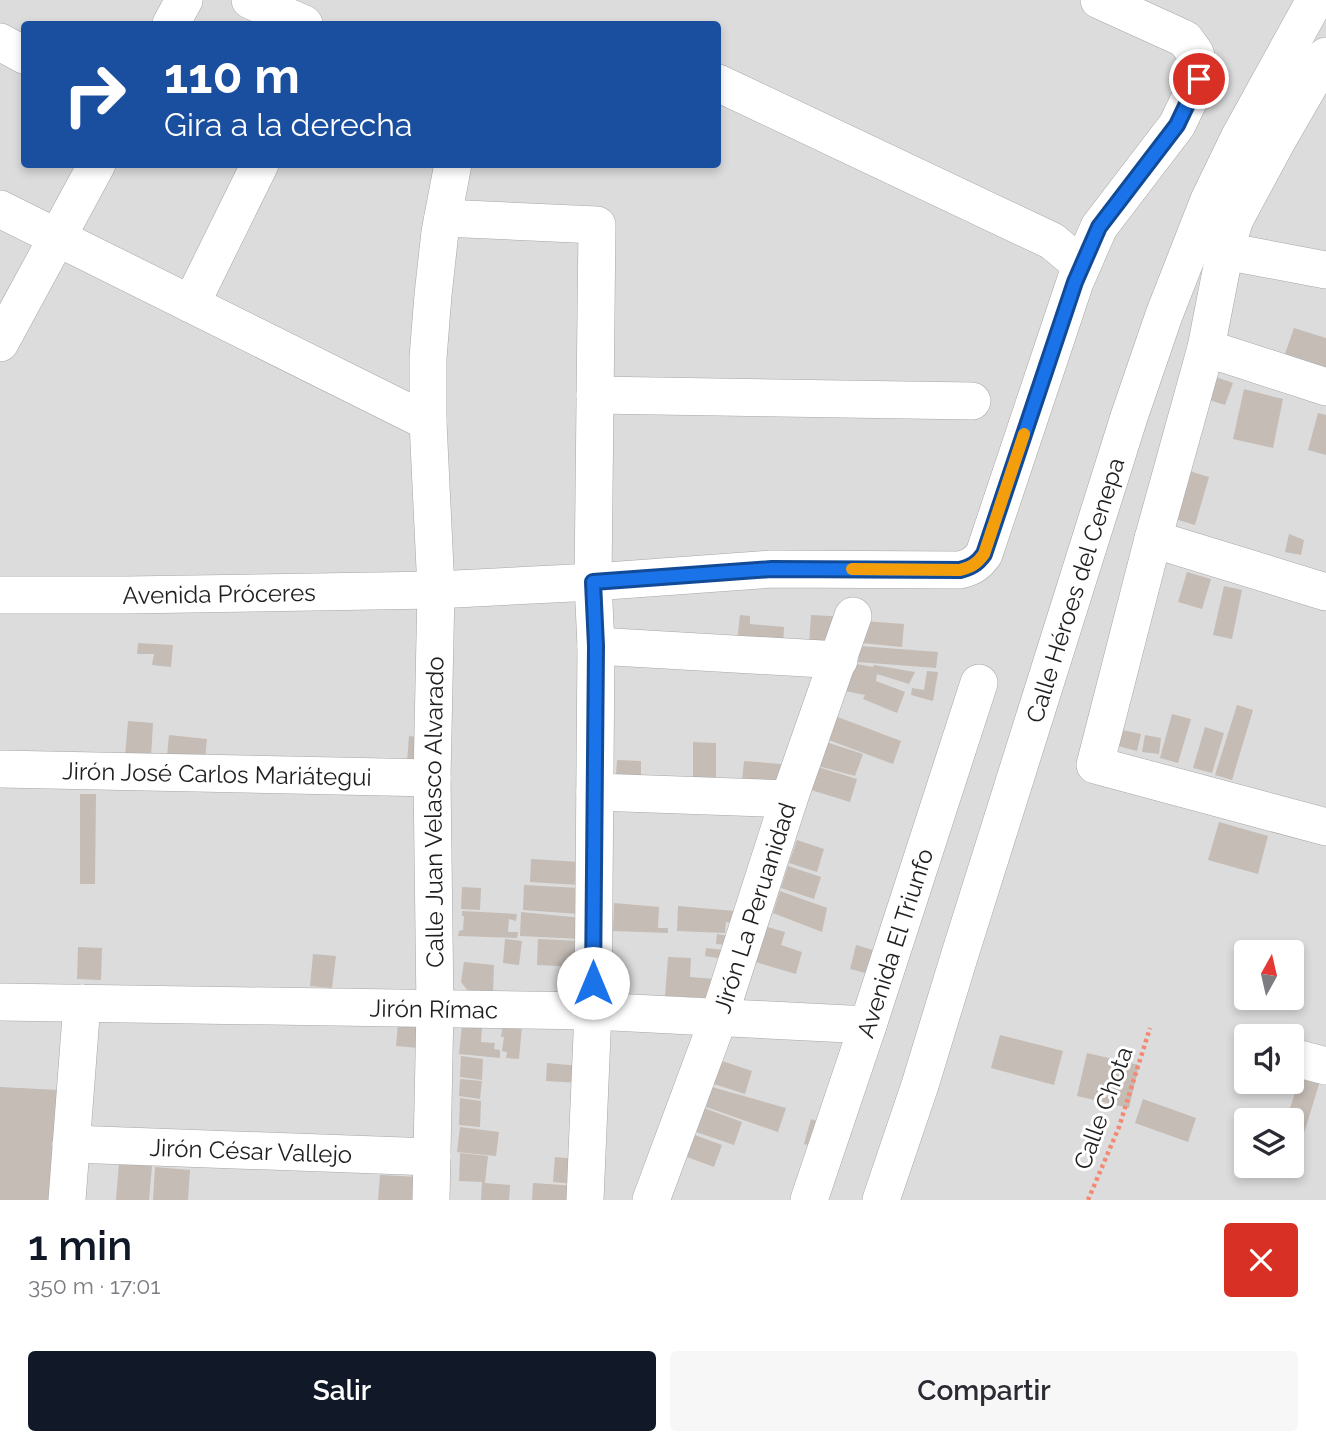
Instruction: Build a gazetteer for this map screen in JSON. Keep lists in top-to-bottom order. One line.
{"streets":{"street":["Calle Héroes del Cenepa","Avenida Próceres","Jirón José Carlos Mariátegui","Calle Juan Velasco Alvarado","Jirón La Peruanidad","Avenida El Triunfo","Jirón Rímac","Jirón César Vallejo"],"path":["Calle Chota"]},"crossings":[["Avenida Próceres","Calle Juan Velasco Alvarado"],["Jirón José Carlos Mariátegui","Calle Juan Velasco Alvarado"],["Calle Juan Velasco Alvarado","Jirón Rímac"],["Calle Juan Velasco Alvarado","Jirón César Vallejo"],["Jirón La Peruanidad","Jirón Rímac"],["Avenida El Triunfo","Jirón Rímac"]],"north":"top","page":{"turn":["110 m","Gira a la derecha"],"heading":["1 min","350 m · 17:01"],"buttons":["Salir","Compartir"]}}
